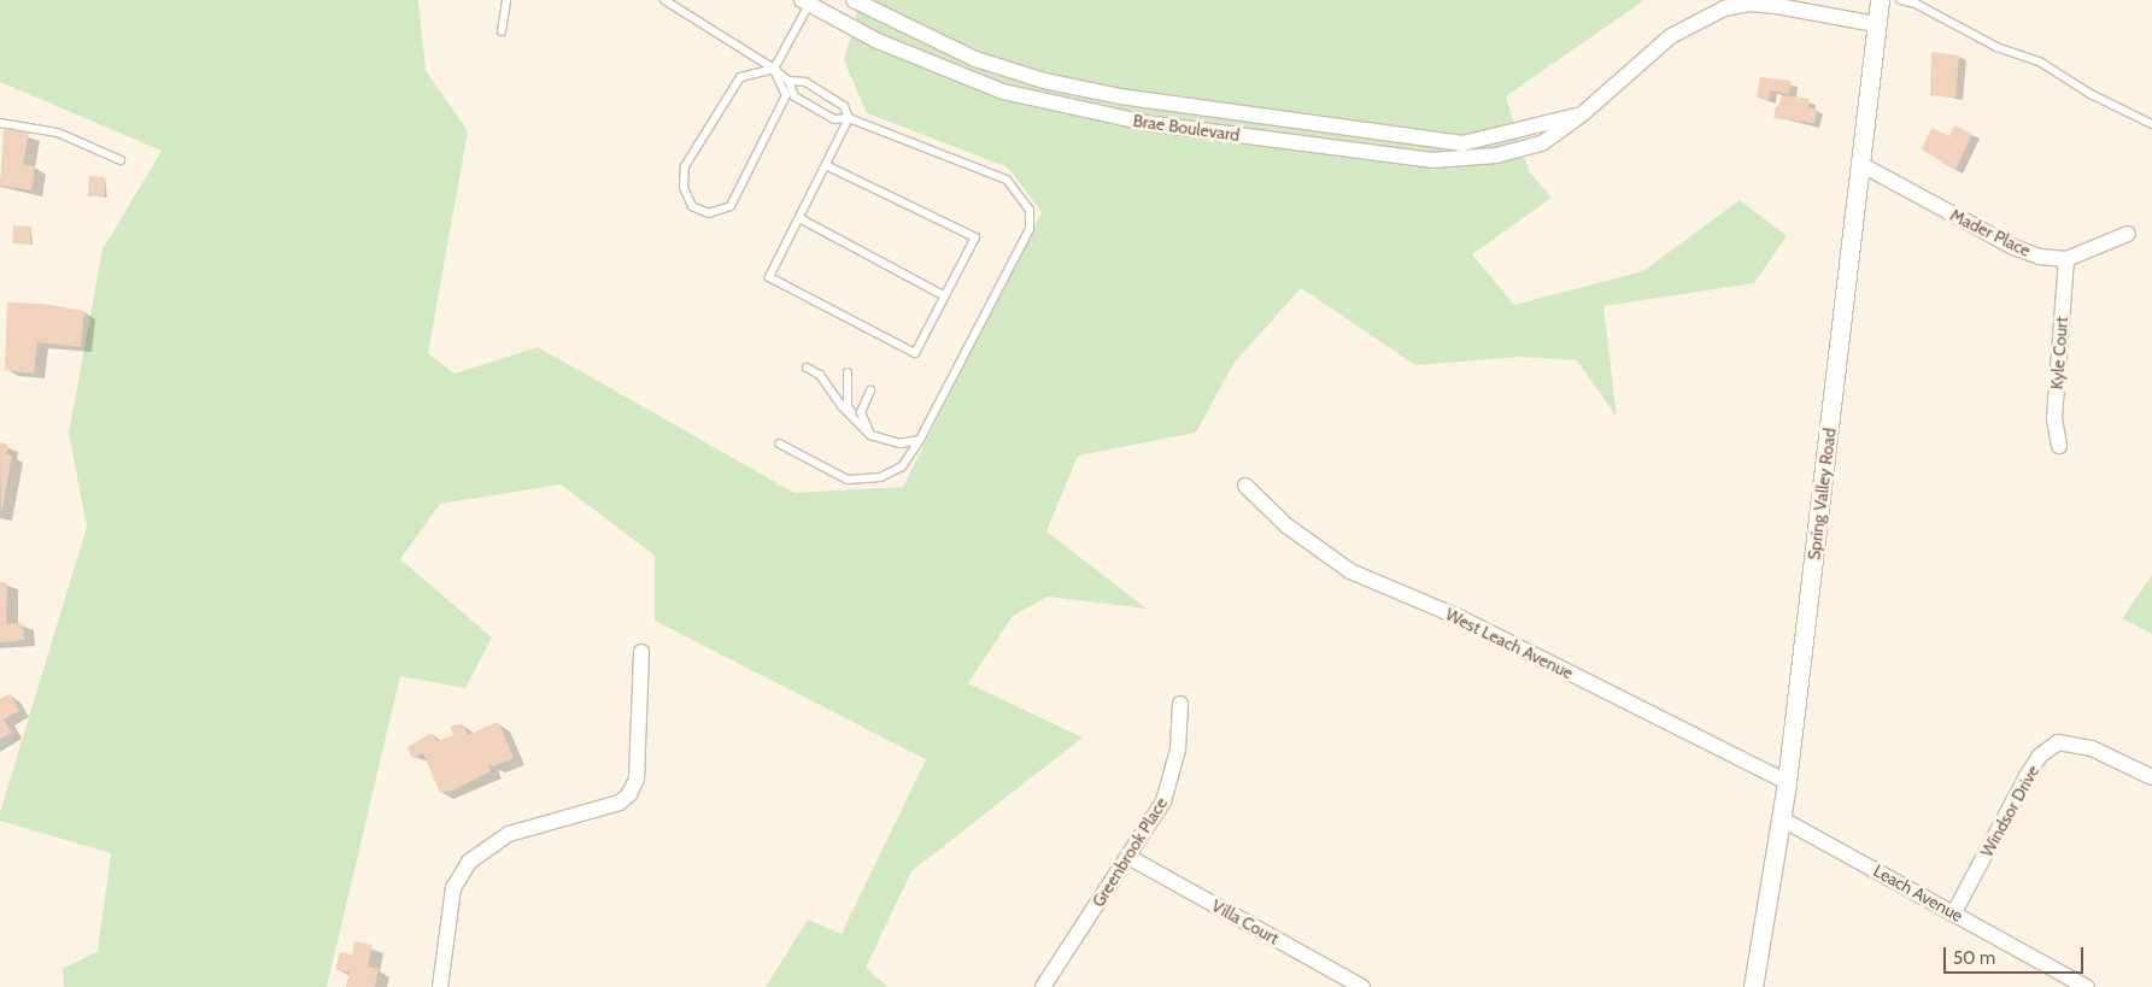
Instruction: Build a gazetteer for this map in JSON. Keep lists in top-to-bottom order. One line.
{"streets":{"street":["Brae Boulevard","Mader Place","Kyle Court","Spring Valley Road","West Leach Avenue","Windsor Drive","Greenbrook Place","Leach Avenue","Villa Court"]},"crossings":[["Brae Boulevard","Spring Valley Road"],["Mader Place","Kyle Court"],["Mader Place","Spring Valley Road"],["Spring Valley Road","West Leach Avenue"],["Spring Valley Road","Leach Avenue"],["Windsor Drive","Leach Avenue"],["Greenbrook Place","Villa Court"]],"scale_bar":"50 m"}
